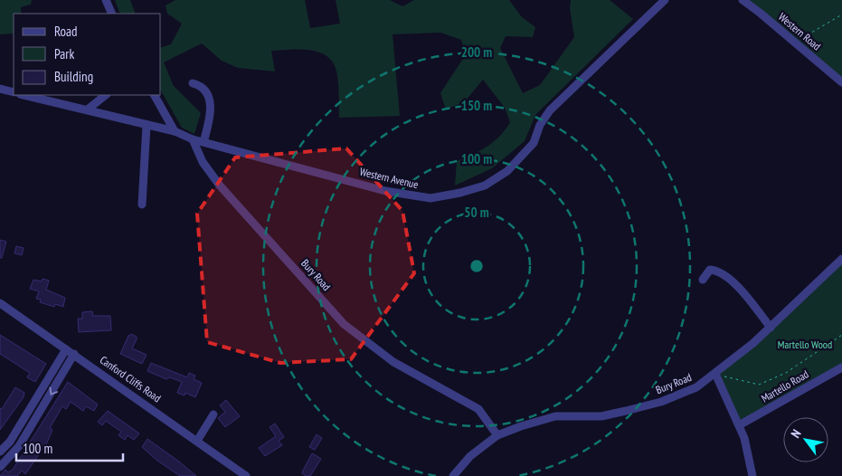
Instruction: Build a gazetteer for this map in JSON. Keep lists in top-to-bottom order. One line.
{"streets":{"street":["Western Road","Western Avenue","Bury Road","Canford Cliffs Road","Martello Road"]},"crossings":[["Western Avenue","Bury Road"]],"parks":["Martello Wood"],"legend":["Road","Park","Building"],"scale_bar":"100 m","north":"top left","rings":["200 m","150 m","100 m","50 m"]}
